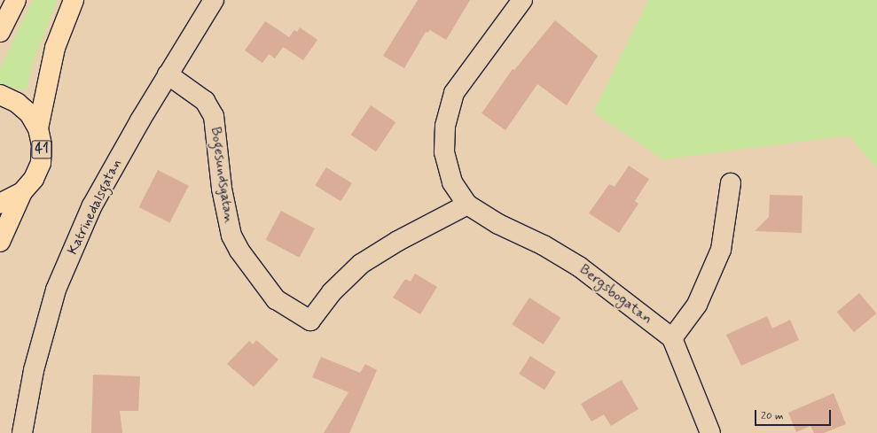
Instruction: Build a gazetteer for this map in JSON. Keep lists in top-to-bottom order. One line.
{"streets":{"main road":["41"],"street":["Bogesundsgatan","Katrinedalsgatan","Bergsbogatan"]},"crossings":[["Bogesundsgatan","Katrinedalsgatan"],["Bogesundsgatan","Bergsbogatan"]],"scale_bar":"20 m"}
